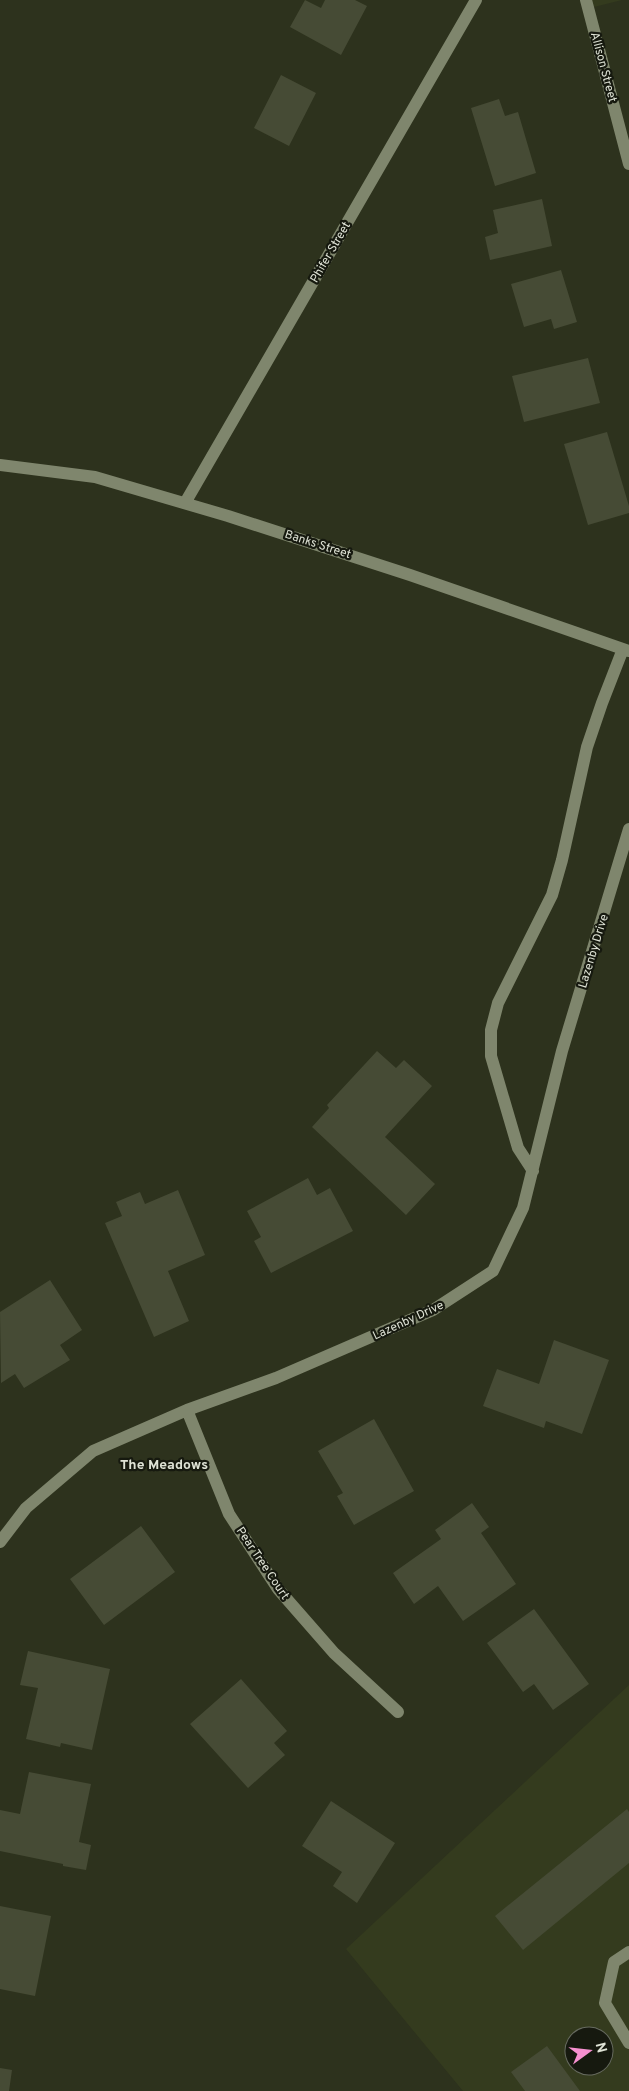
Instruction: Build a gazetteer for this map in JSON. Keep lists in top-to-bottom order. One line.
{"streets":{"street":["Allison Street","Phifer Street","Banks Street","Lazenby Drive","Pear Tree Court"]},"crossings":[["Phifer Street","Banks Street"],["Lazenby Drive","Pear Tree Court"]],"districts":["The Meadows"],"north":"right"}
